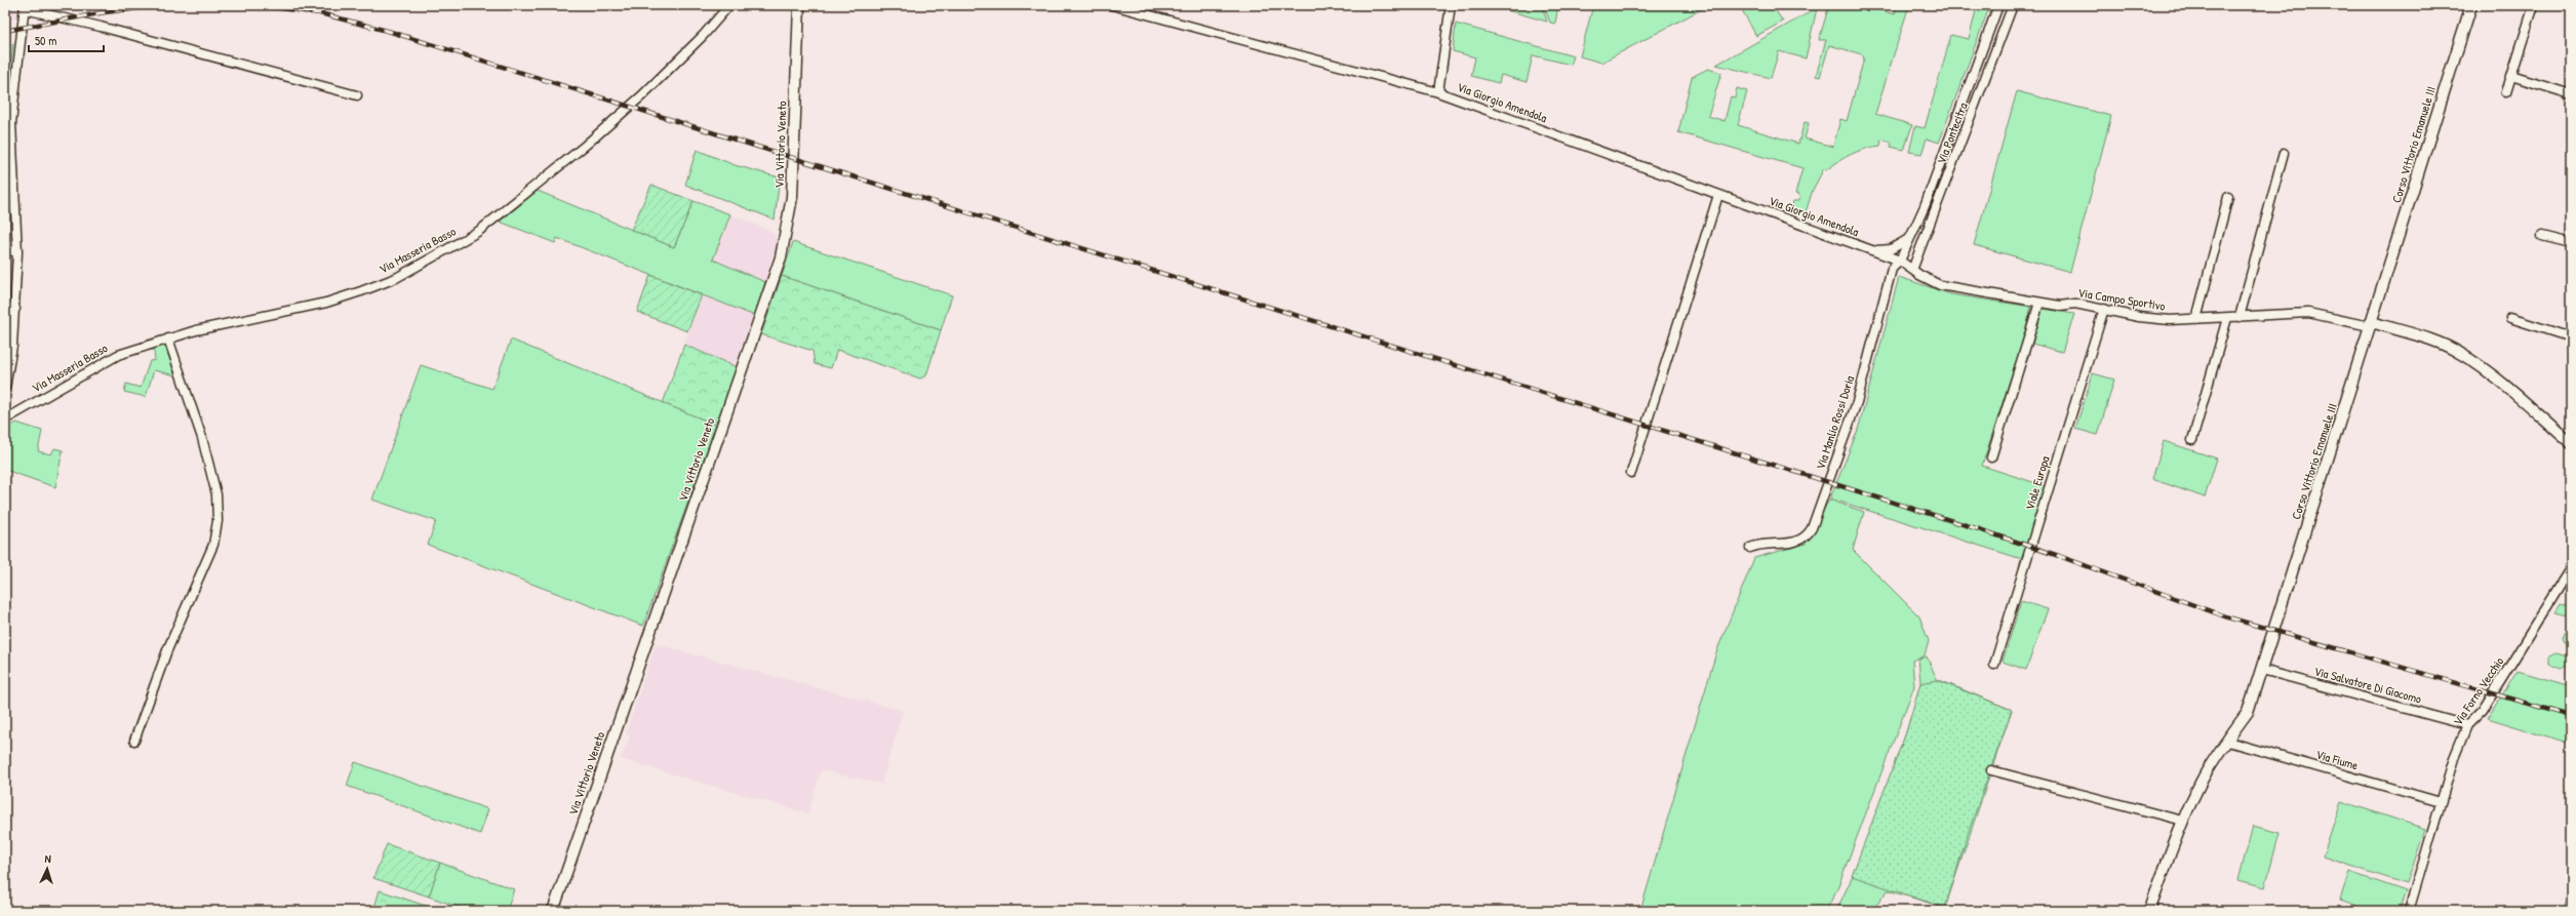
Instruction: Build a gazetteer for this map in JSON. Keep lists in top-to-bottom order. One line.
{"streets":{"street":["Via Giorgio Amendola","Via Pontecitra","Via Vittorio Veneto","Corso Vittorio Emanuele III","Via Masseria Basso","Via Campo Sportivo","Via Manlio Rossi Doria","Viale Europa","Via Salvatore Di Giacomo","Via Forno Vecchio","Via Fiume"]},"crossings":[["Via Giorgio Amendola","Via Pontecitra"],["Via Giorgio Amendola","Via Campo Sportivo"],["Via Giorgio Amendola","Via Manlio Rossi Doria"],["Via Pontecitra","Via Campo Sportivo"],["Via Pontecitra","Via Manlio Rossi Doria"],["Corso Vittorio Emanuele III","Via Campo Sportivo"],["Corso Vittorio Emanuele III","Via Salvatore Di Giacomo"],["Corso Vittorio Emanuele III","Via Fiume"],["Via Campo Sportivo","Via Manlio Rossi Doria"],["Via Campo Sportivo","Viale Europa"],["Via Salvatore Di Giacomo","Via Forno Vecchio"],["Via Forno Vecchio","Via Fiume"]],"scale_bar":"50 m","north":"top"}
